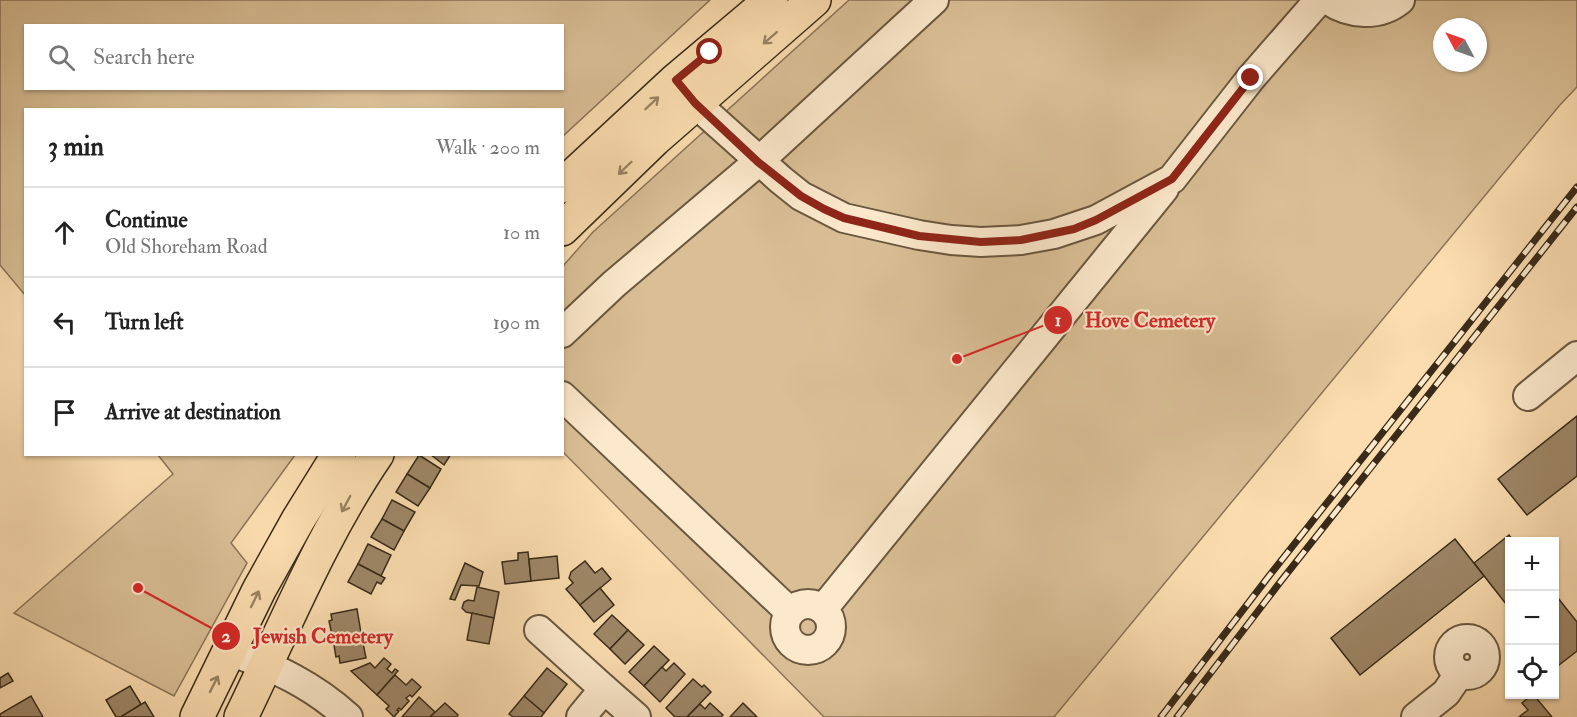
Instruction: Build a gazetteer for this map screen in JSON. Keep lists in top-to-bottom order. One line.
{"places":["Hove Cemetery","Jewish Cemetery"],"north":"top left","page":{"search":"Search here","heading":["3 min","Walk · 200 m"],"list":[["Continue","Old Shoreham Road","10 m"],["Turn left","190 m"],"Arrive at destination"],"map_buttons":["+","−"]}}
